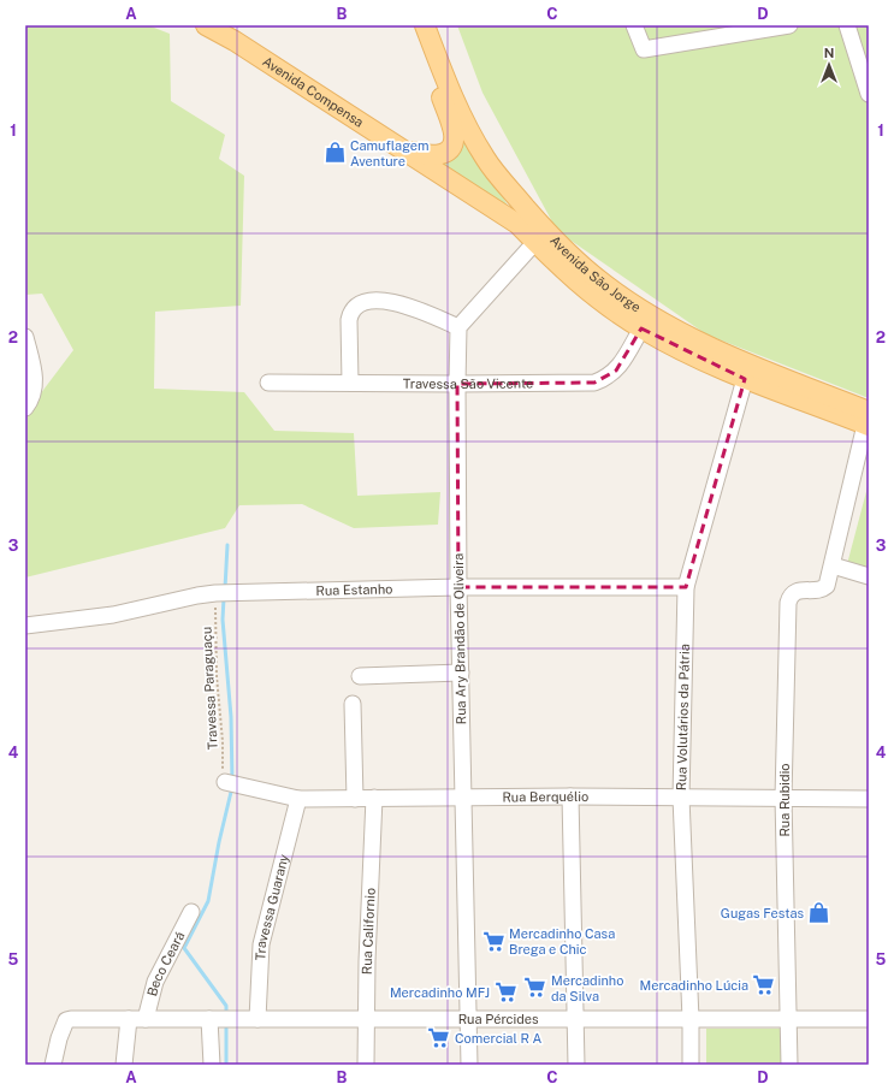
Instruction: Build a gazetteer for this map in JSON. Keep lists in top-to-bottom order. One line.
{"streets":{"main road":["Avenida Compensa","Avenida São Jorge"],"street":["Travessa São Vicente","Rua Estanho","Rua Ary Brandão de Oliveira","Rua Volutários da Pátria","Rua Berquélio","Rua Rubidio","Travessa Guarany","Rua Californio","Beco Ceará","Rua Pércides"],"path":["Travessa Paraguaçu"]},"crossings":[["Avenida Compensa","Avenida São Jorge"],["Avenida São Jorge","Travessa São Vicente"],["Avenida São Jorge","Rua Volutários da Pátria"],["Travessa São Vicente","Rua Ary Brandão de Oliveira"],["Rua Estanho","Rua Ary Brandão de Oliveira"],["Rua Estanho","Travessa Paraguaçu"],["Rua Estanho","Rua Volutários da Pátria"],["Rua Ary Brandão de Oliveira","Rua Berquélio"],["Rua Ary Brandão de Oliveira","Rua Pércides"],["Travessa Paraguaçu","Rua Berquélio"],["Rua Volutários da Pátria","Rua Berquélio"],["Rua Volutários da Pátria","Rua Pércides"],["Rua Berquélio","Rua Rubidio"],["Rua Berquélio","Travessa Guarany"],["Rua Berquélio","Rua Californio"],["Rua Rubidio","Rua Pércides"],["Travessa Guarany","Rua Pércides"],["Rua Californio","Rua Pércides"],["Beco Ceará","Rua Pércides"]],"places":{"shop":["Camuflagem Aventure","Gugas Festas"],"supermarket":["Mercadinho Casa Brega e Chic","Mercadinho Lúcia","Mercadinho da Silva","Mercadinho MFJ","Comercial R A"]},"north":"top","grid":{"columns":["A","B","C","D"],"rows":["1","2","3","4","5"]}}
